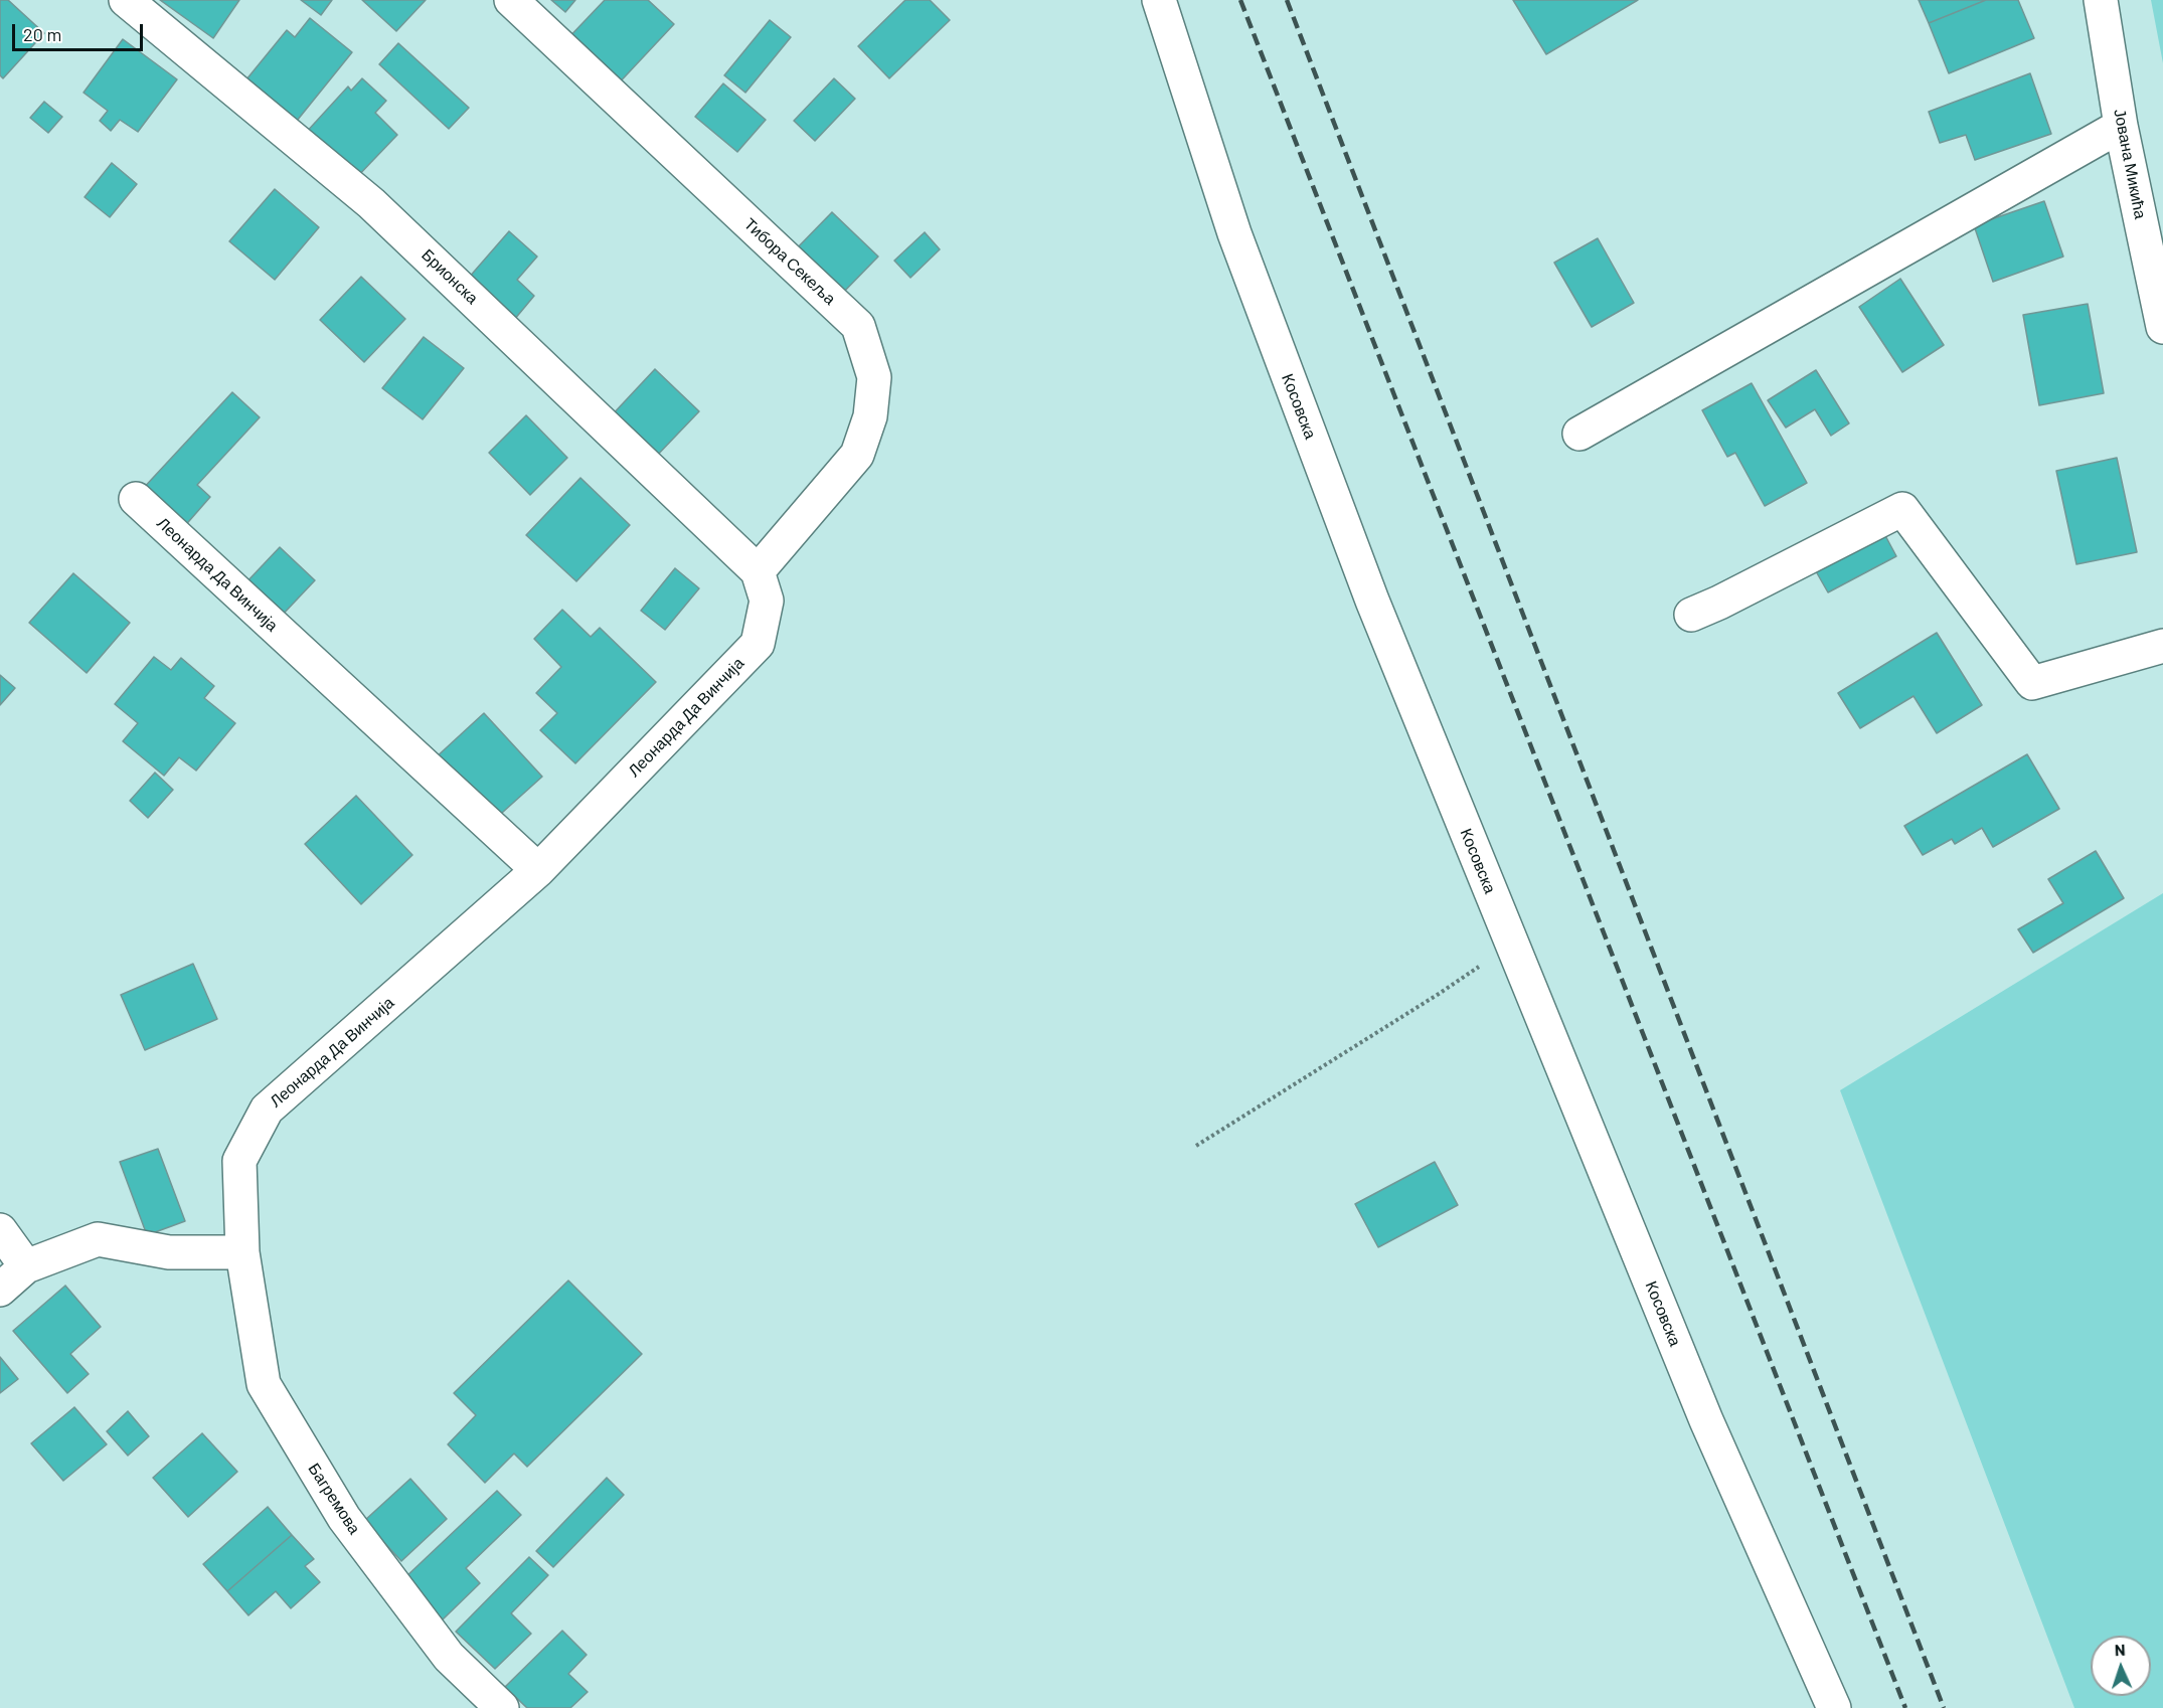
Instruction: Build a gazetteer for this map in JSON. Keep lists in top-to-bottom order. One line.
{"streets":{"street":["Јована Микића","Тибора Секеља","Брионска","Косовска","Леонарда Да Винчија","Багремова"]},"crossings":[["Тибора Секеља","Брионска"],["Тибора Секеља","Леонарда Да Винчија"],["Брионска","Леонарда Да Винчија"],["Леонарда Да Винчија","Багремова"]],"scale_bar":"20 m","north":"top"}
